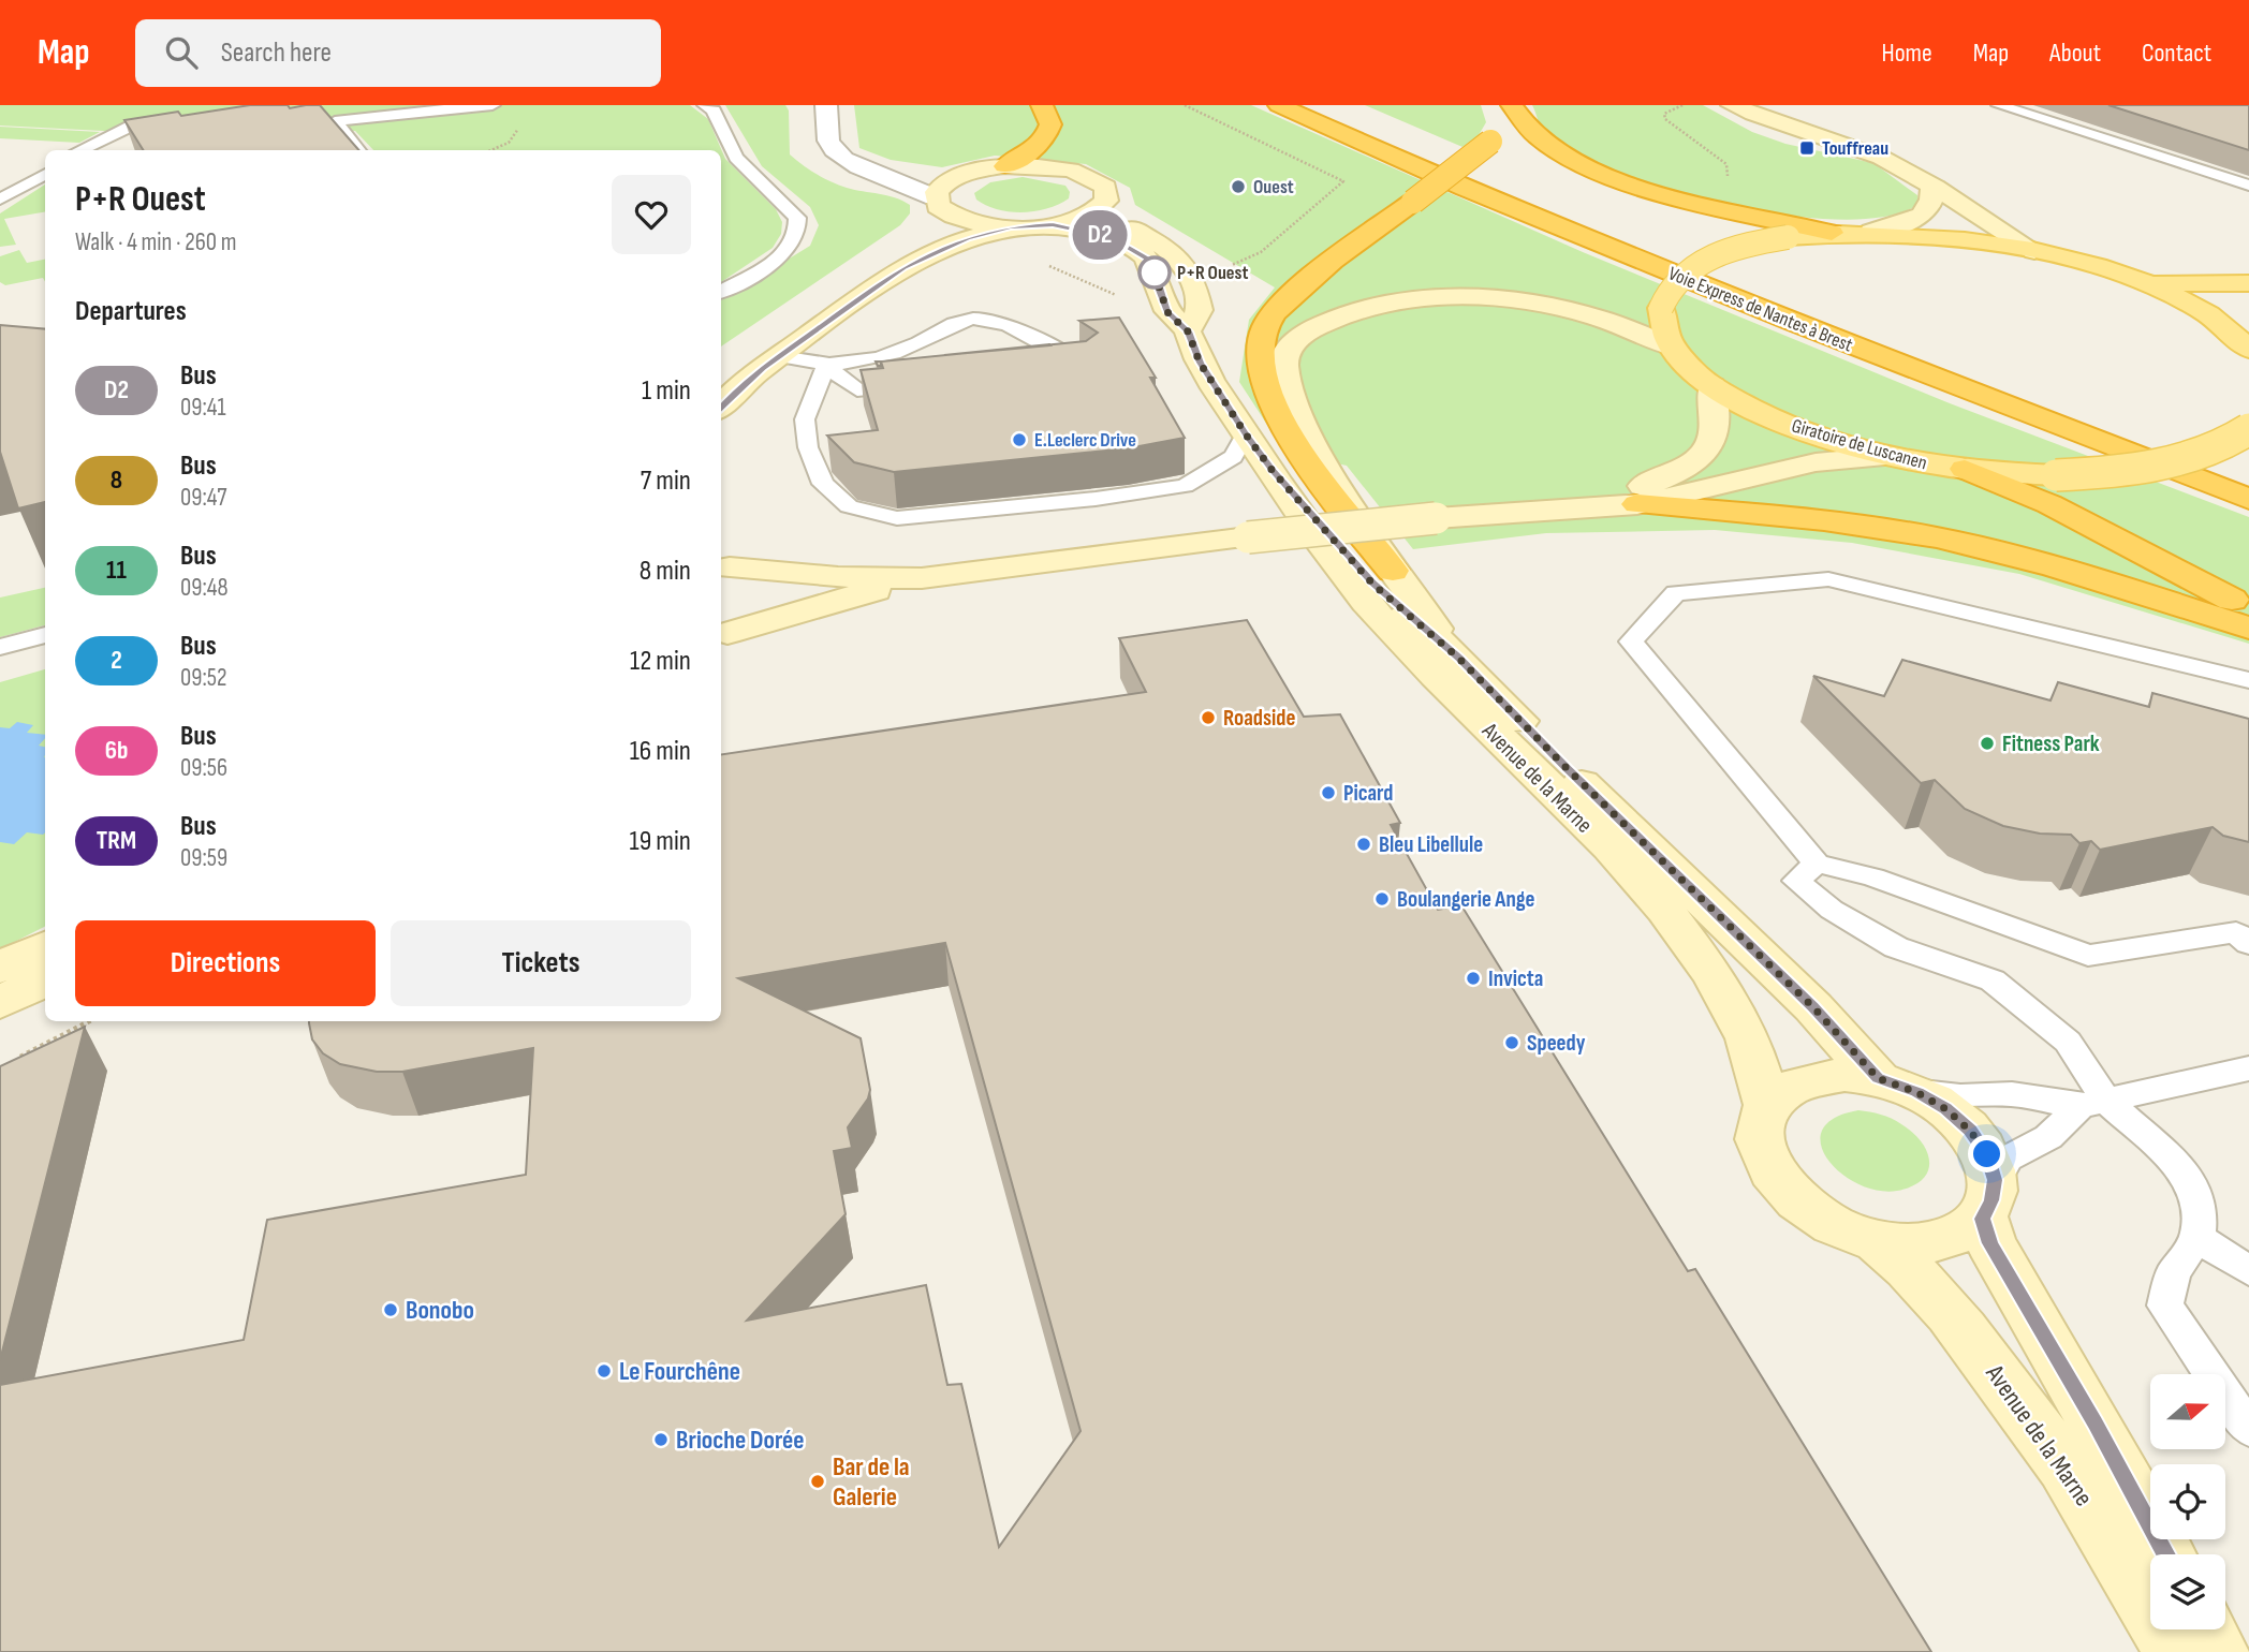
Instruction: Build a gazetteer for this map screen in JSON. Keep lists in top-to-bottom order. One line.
{"streets":{"highway":["Voie Express de Nantes à Brest"],"main road":["Giratoire de Luscanen","Avenue de la Marne"]},"places":{"transit":["Touffreau"],"other":["Ouest","P+R Ouest","E.Leclerc Drive","Roadside","Fitness Park","Picard","Bleu Libellule","Boulangerie Ange","Invicta","Speedy","Bonobo","Le Fourchêne","Brioche Dorée","Bar de la Galerie"]},"lines":["bus line D2"],"north":"right","page":{"header":"Map","search":"Search here","nav":["Home","Map","About","Contact"],"on_map":"D2","heading":[["P+R Ouest","Walk · 4 min · 260 m"],"Departures"],"list":[{"mark":"D2","name":"Bus","note":"09:41","value":"1 min"},{"mark":"8","name":"Bus","note":"09:47","value":"7 min"},{"mark":"11","name":"Bus","note":"09:48","value":"8 min"},{"mark":"2","name":"Bus","note":"09:52","value":"12 min"},{"mark":"6b","name":"Bus","note":"09:56","value":"16 min"},{"mark":"TRM","name":"Bus","note":"09:59","value":"19 min"}],"buttons":["Directions","Tickets"]}}
